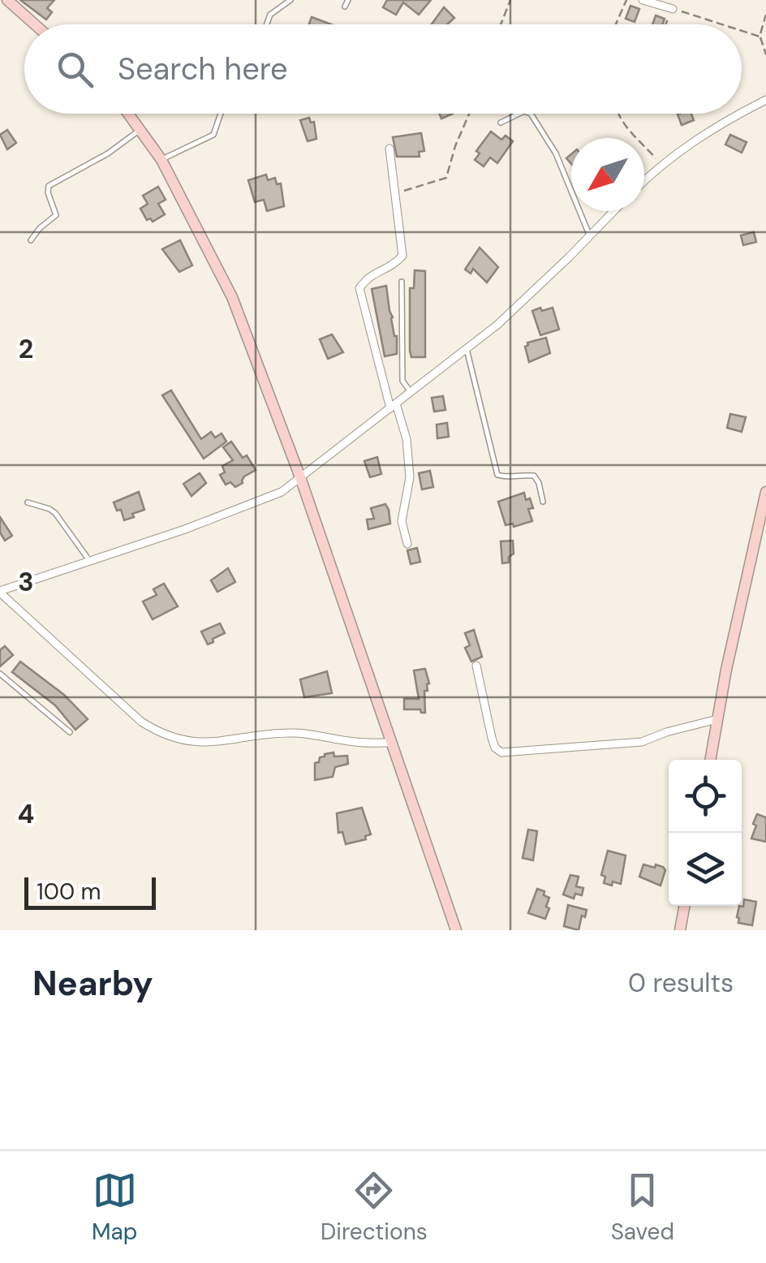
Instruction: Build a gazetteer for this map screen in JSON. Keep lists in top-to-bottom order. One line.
{"scale_bar":"100 m","north":"bottom left","page":{"search":"Search here","scale":"100 m","heading":["Nearby","0 results"],"nav":["Map","Directions","Saved"]},"grid":{"rows":["2","3","4"]}}
